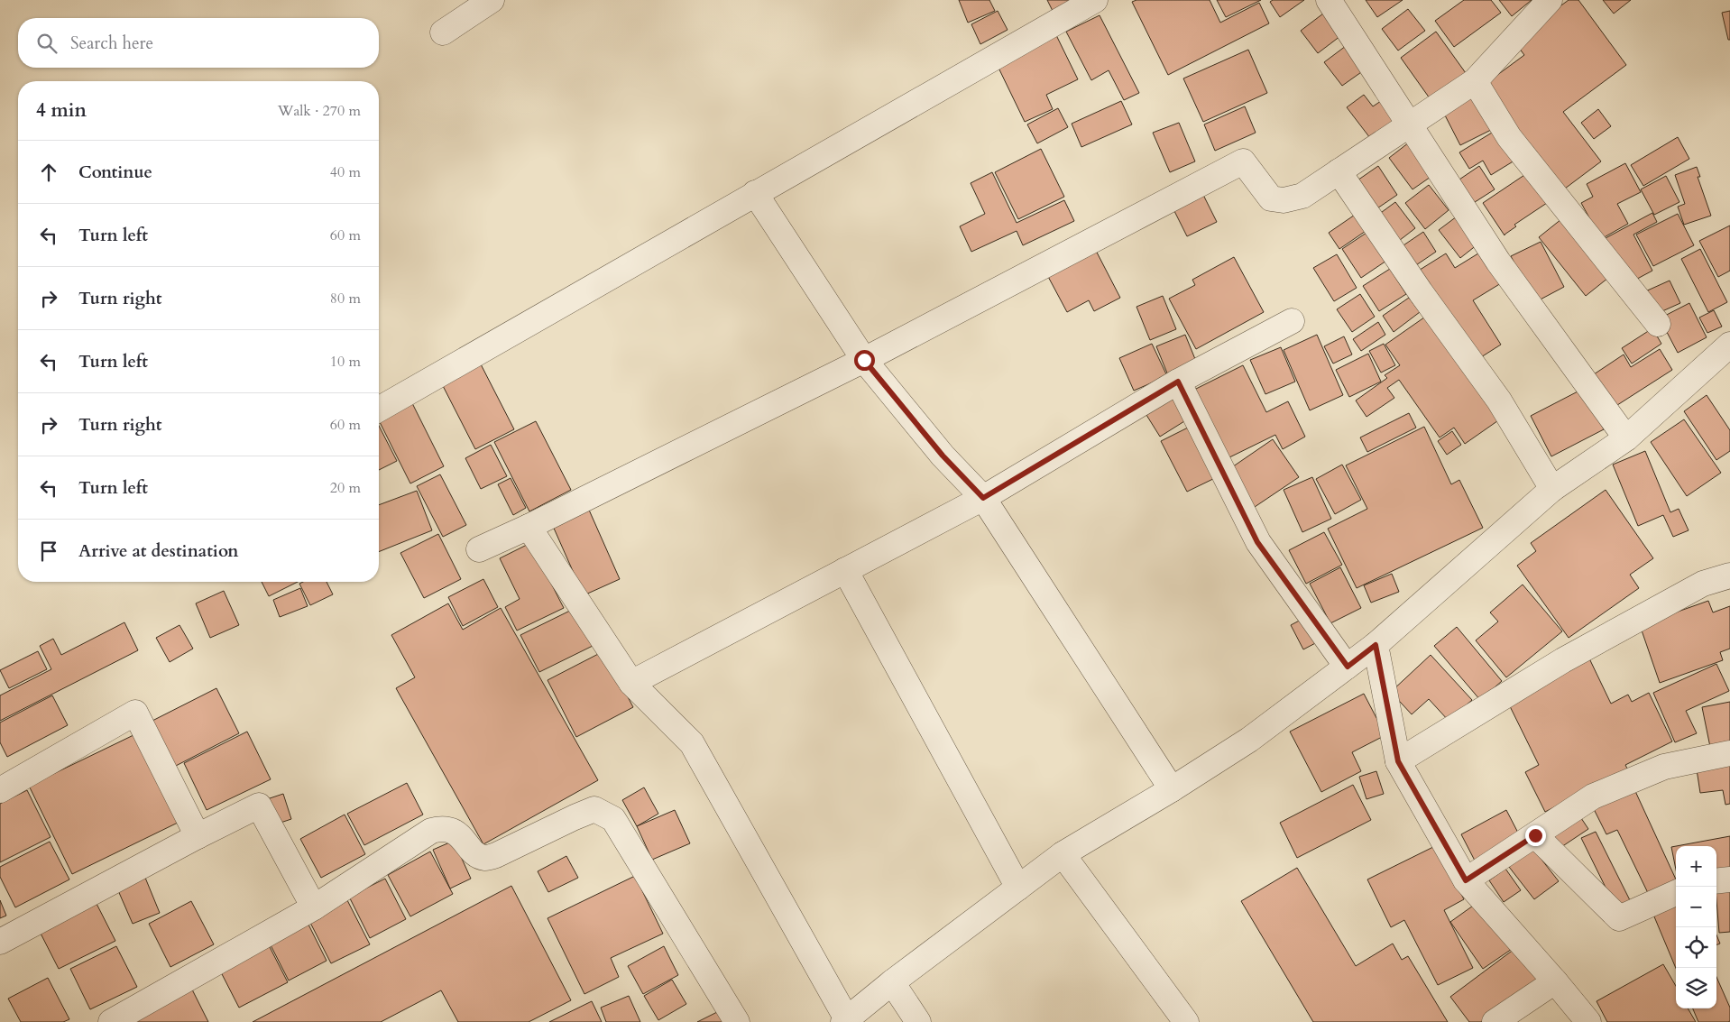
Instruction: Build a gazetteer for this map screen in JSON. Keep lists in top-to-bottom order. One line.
{"page":{"search":"Search here","heading":["4 min","Walk · 270 m"],"list":[["Continue","40 m"],["Turn left","60 m"],["Turn right","80 m"],["Turn left","10 m"],["Turn right","60 m"],["Turn left","20 m"],"Arrive at destination"],"map_buttons":["+","−"]}}
